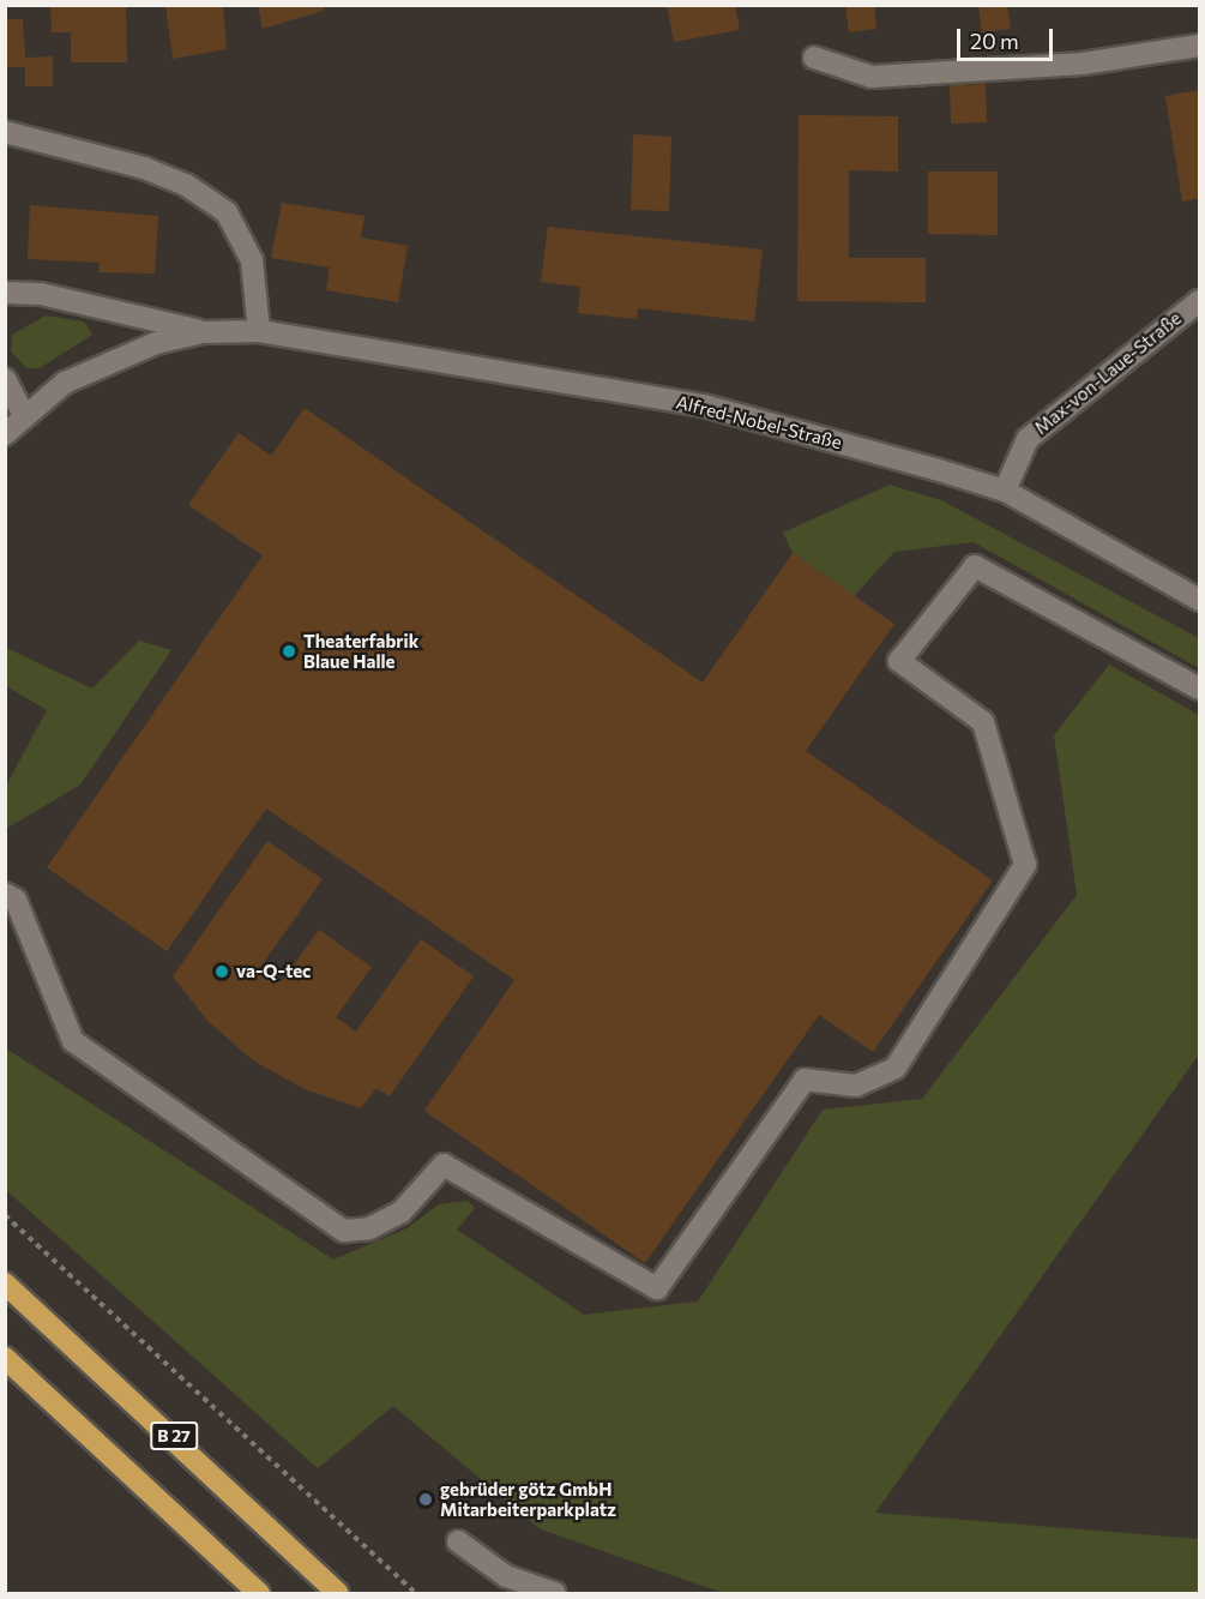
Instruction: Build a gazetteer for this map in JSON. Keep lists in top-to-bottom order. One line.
{"streets":{"highway":["B 27"],"street":["Max-von-Laue-Straße","Alfred-Nobel-Straße"]},"crossings":[["Max-von-Laue-Straße","Alfred-Nobel-Straße"]],"places":["Theaterfabrik Blaue Halle","va-Q-tec","gebrüder götz GmbH Mitarbeiterparkplatz"],"scale_bar":"20 m"}
